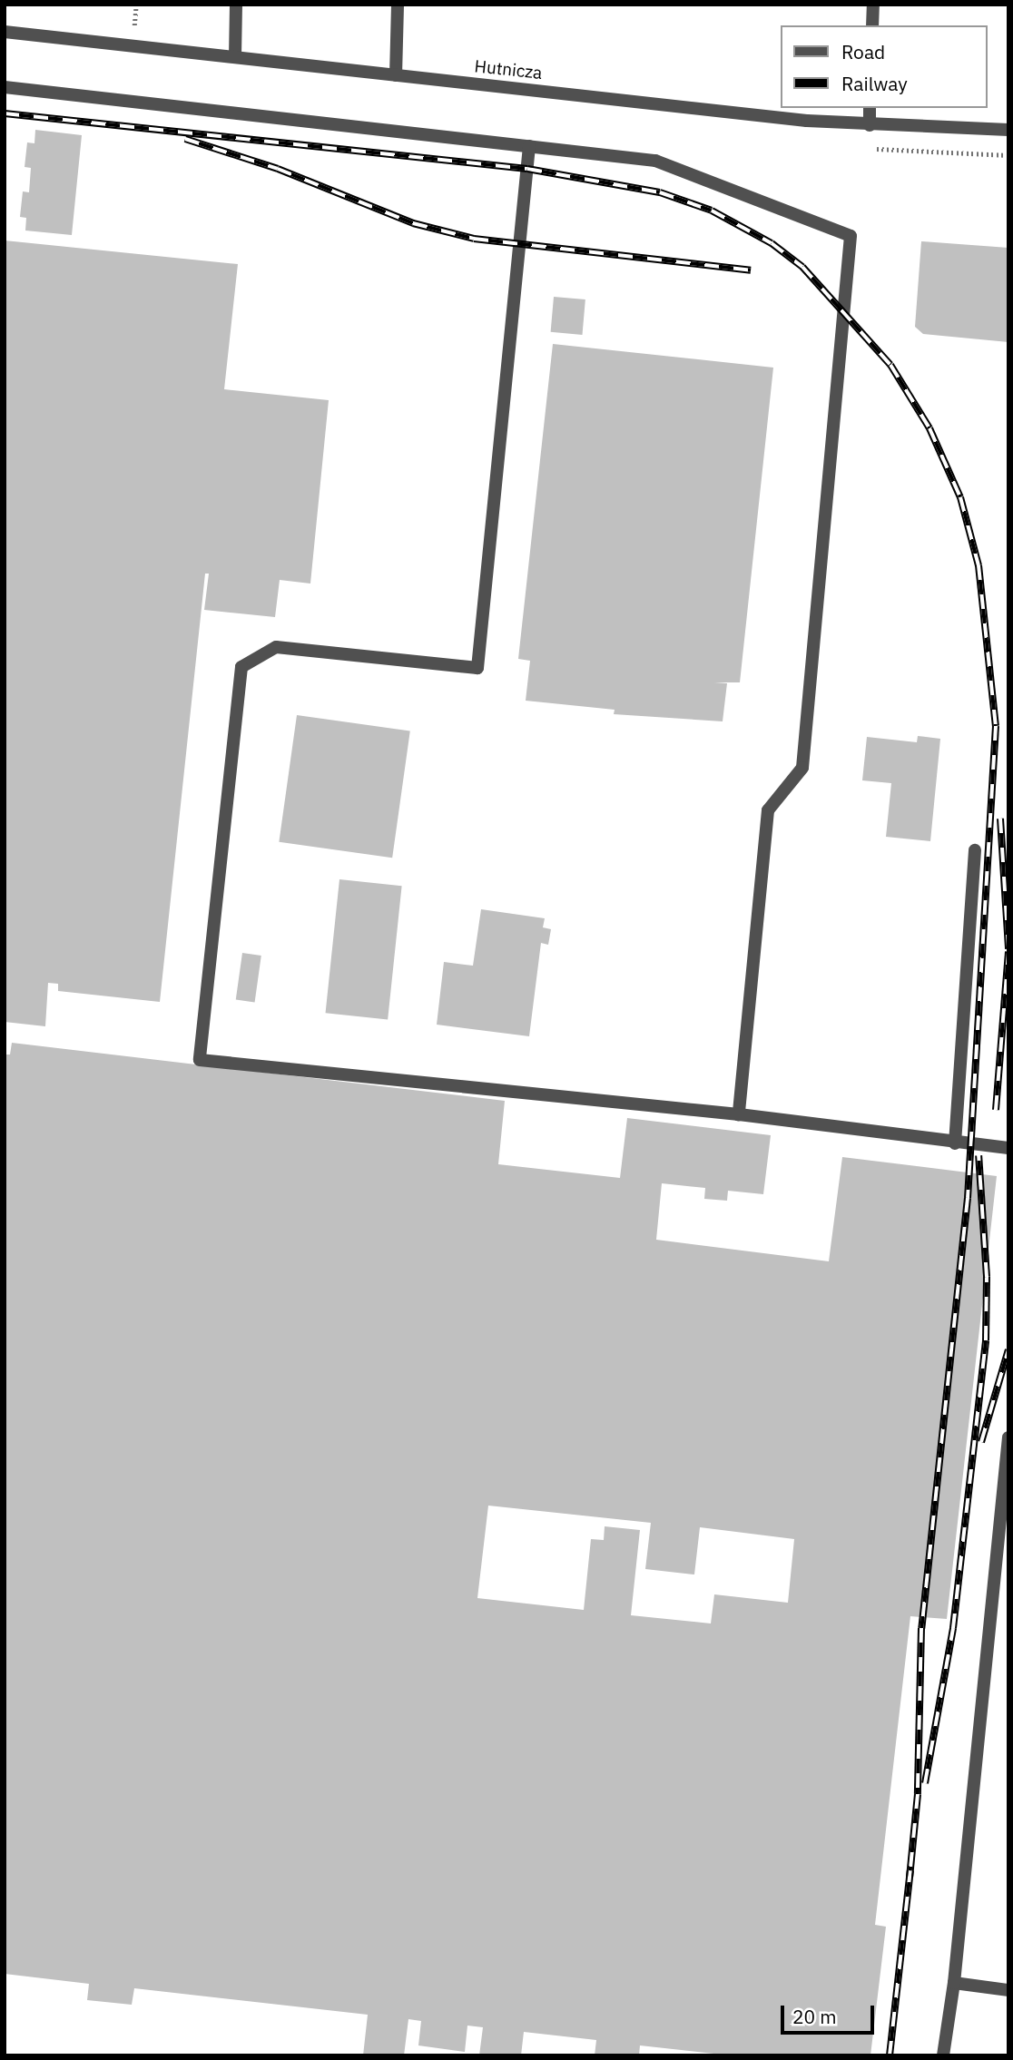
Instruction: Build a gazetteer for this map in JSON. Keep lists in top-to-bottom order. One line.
{"streets":{"street":["Hutnicza"]},"legend":["Road","Railway"],"scale_bar":"20 m"}
